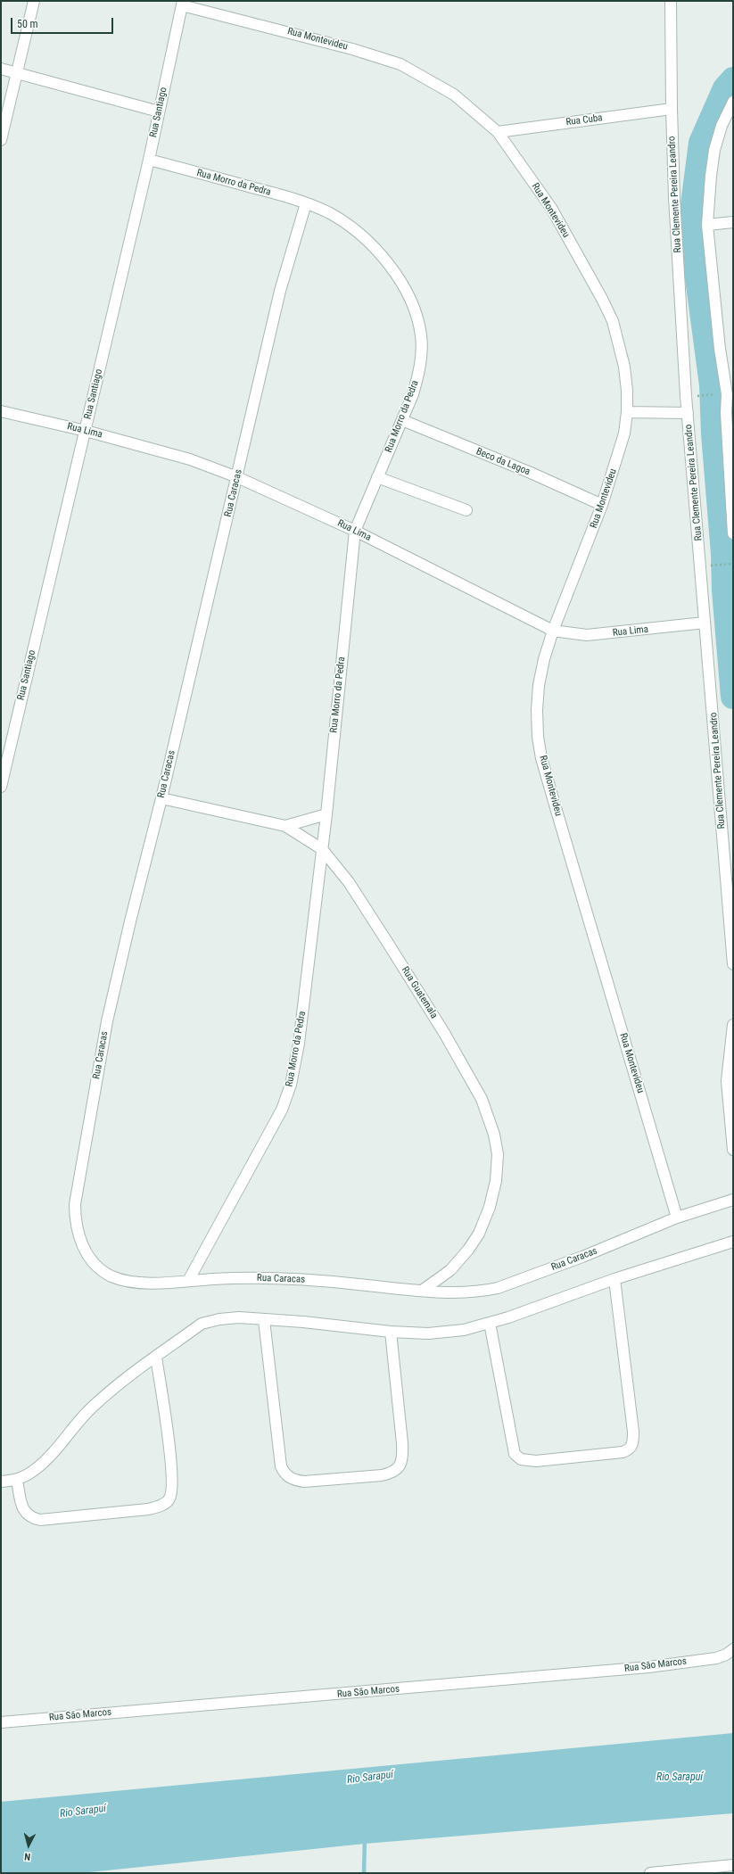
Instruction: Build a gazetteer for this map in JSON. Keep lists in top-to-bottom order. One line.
{"streets":{"street":["Rua Montevideu","Rua Santiago","Rua Cuba","Rua Morro da Pedra","Rua Clemente Pereira Leandro","Rua Lima","Beco da Lagoa","Rua Caracas","Rua Guatemala","Rua Sāo Marcos"]},"crossings":[["Rua Montevideu","Rua Santiago"],["Rua Montevideu","Rua Cuba"],["Rua Montevideu","Rua Lima"],["Rua Montevideu","Beco da Lagoa"],["Rua Montevideu","Rua Caracas"],["Rua Santiago","Rua Morro da Pedra"],["Rua Santiago","Rua Lima"],["Rua Cuba","Rua Clemente Pereira Leandro"],["Rua Morro da Pedra","Rua Lima"],["Rua Morro da Pedra","Beco da Lagoa"],["Rua Morro da Pedra","Rua Caracas"],["Rua Morro da Pedra","Rua Guatemala"],["Rua Clemente Pereira Leandro","Rua Lima"],["Rua Lima","Rua Caracas"],["Rua Caracas","Rua Guatemala"]],"water":["Rio Sarapuí"],"scale_bar":"50 m","north":"bottom"}
